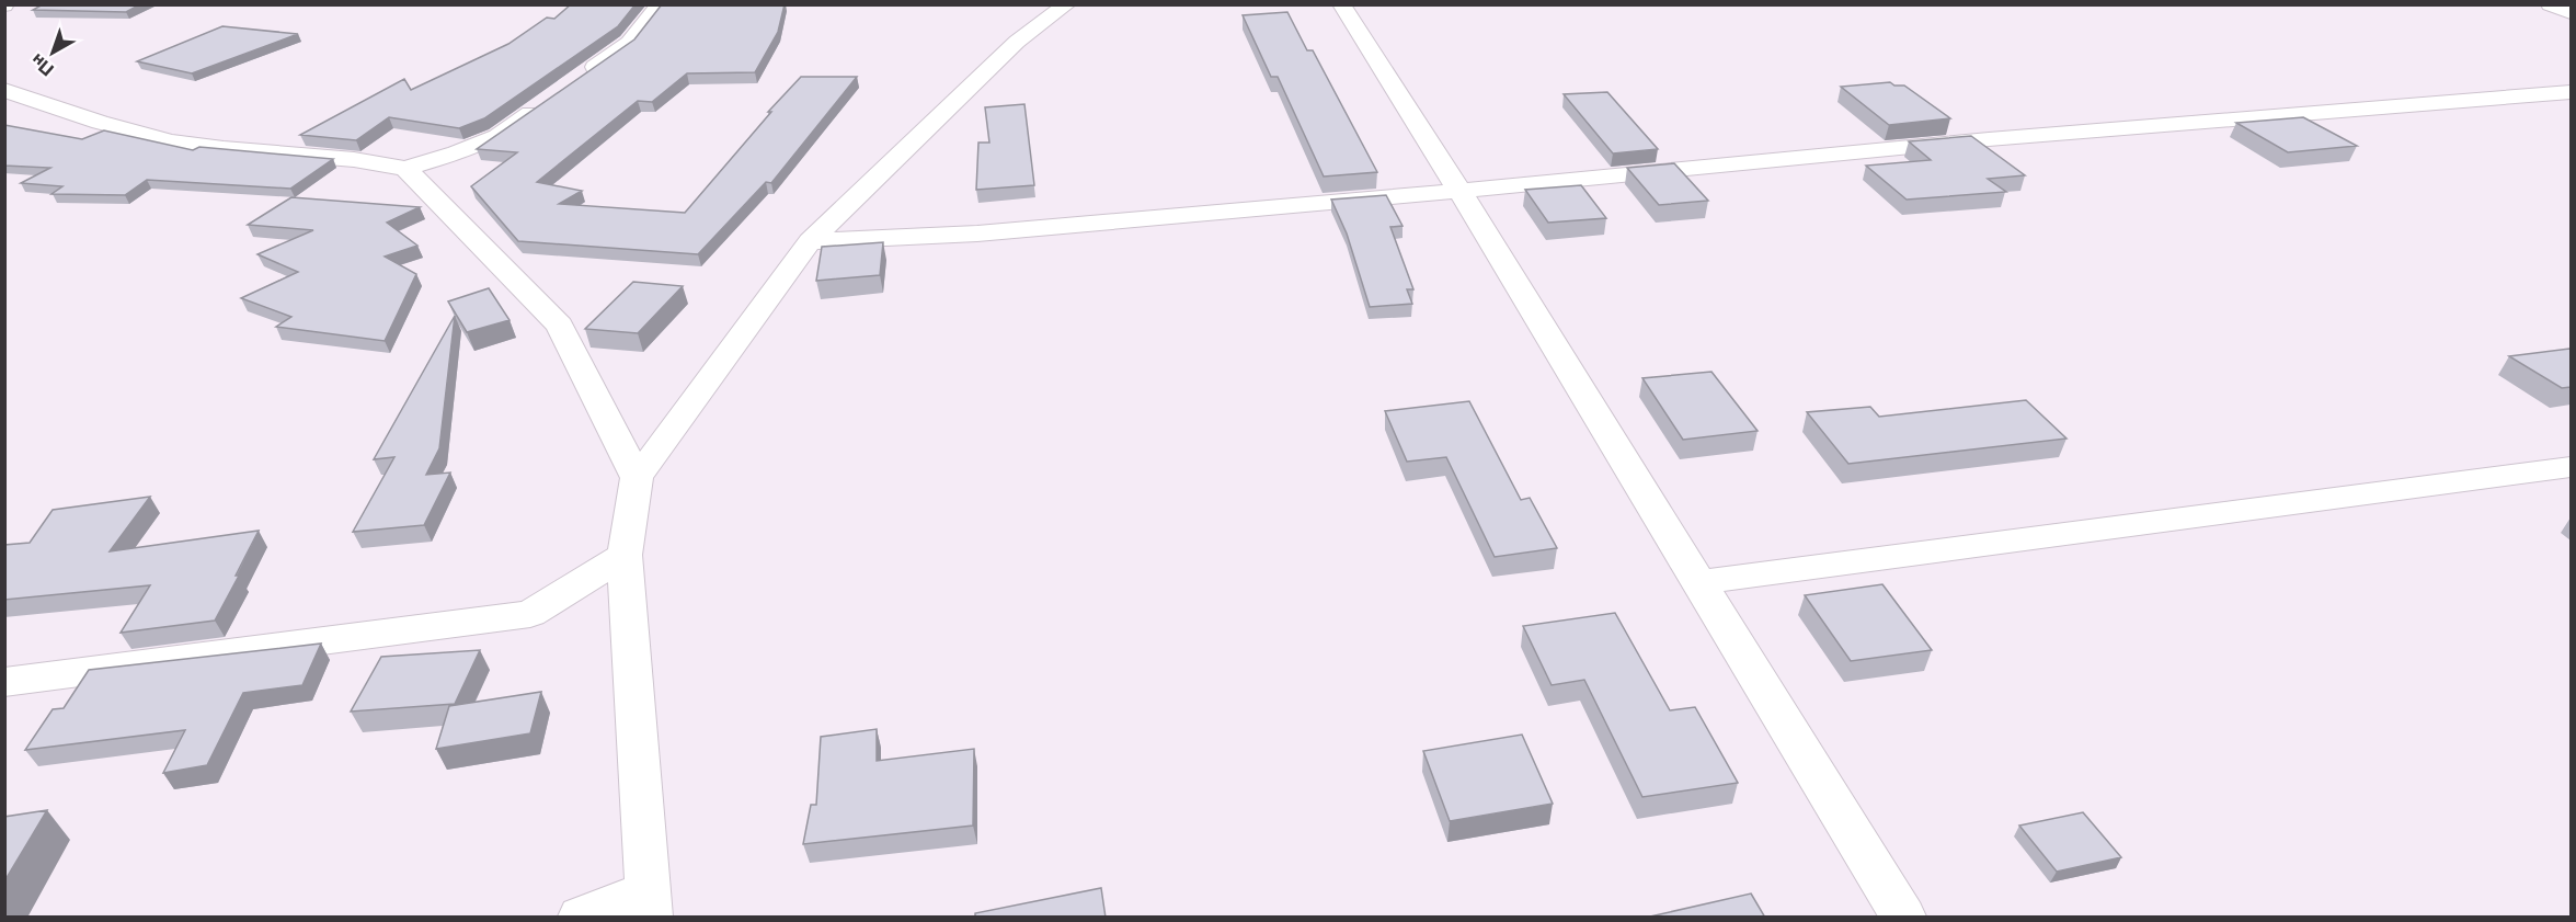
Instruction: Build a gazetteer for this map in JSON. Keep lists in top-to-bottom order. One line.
{"north":"bottom left"}
